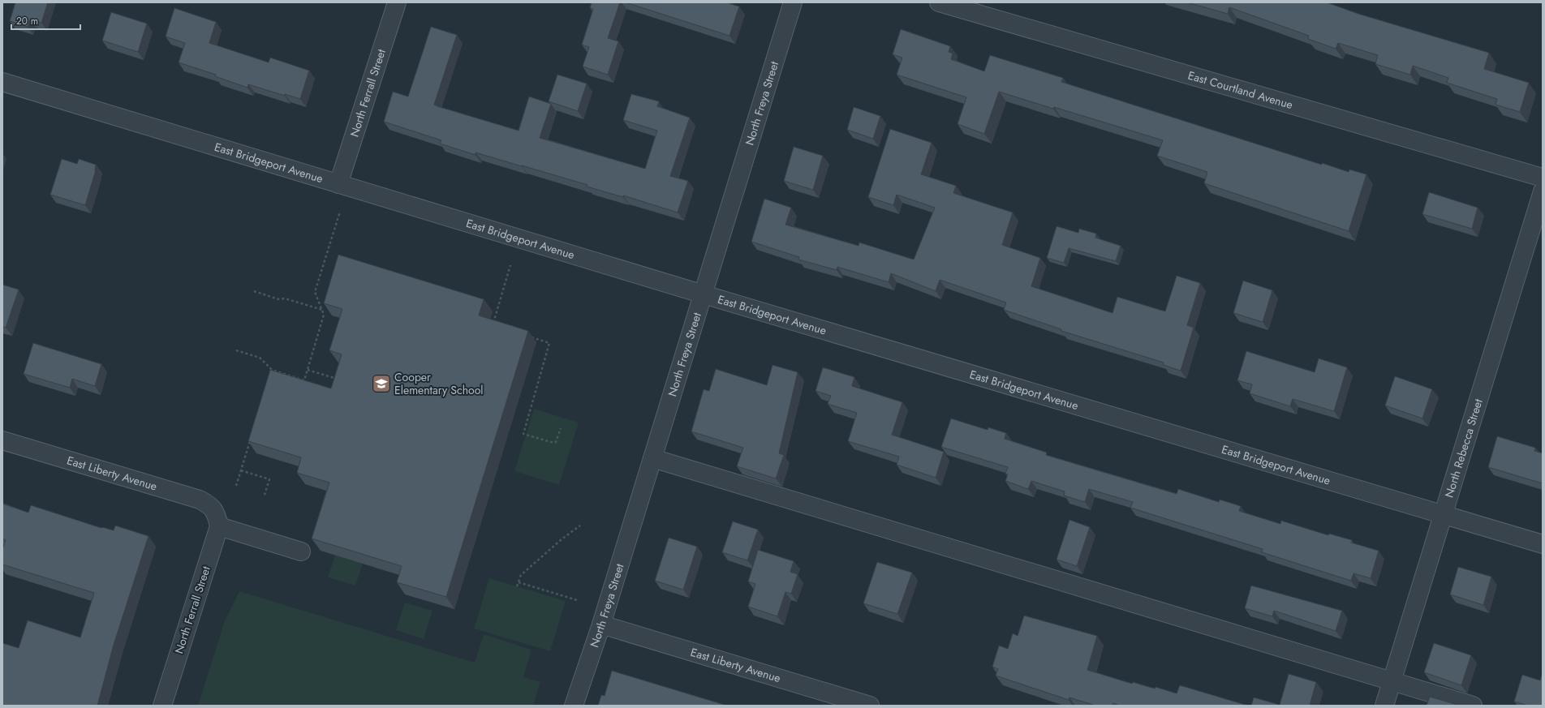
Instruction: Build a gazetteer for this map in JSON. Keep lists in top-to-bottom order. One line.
{"streets":{"street":["East Courtland Avenue","North Ferrall Street","North Freya Street","East Bridgeport Avenue","North Rebecca Street","East Liberty Avenue"]},"crossings":[["North Ferrall Street","East Bridgeport Avenue"],["North Ferrall Street","East Liberty Avenue"],["North Freya Street","East Bridgeport Avenue"],["North Freya Street","East Liberty Avenue"],["East Bridgeport Avenue","North Rebecca Street"]],"places":{"school or university":["Cooper Elementary School"]},"scale_bar":"20 m"}
